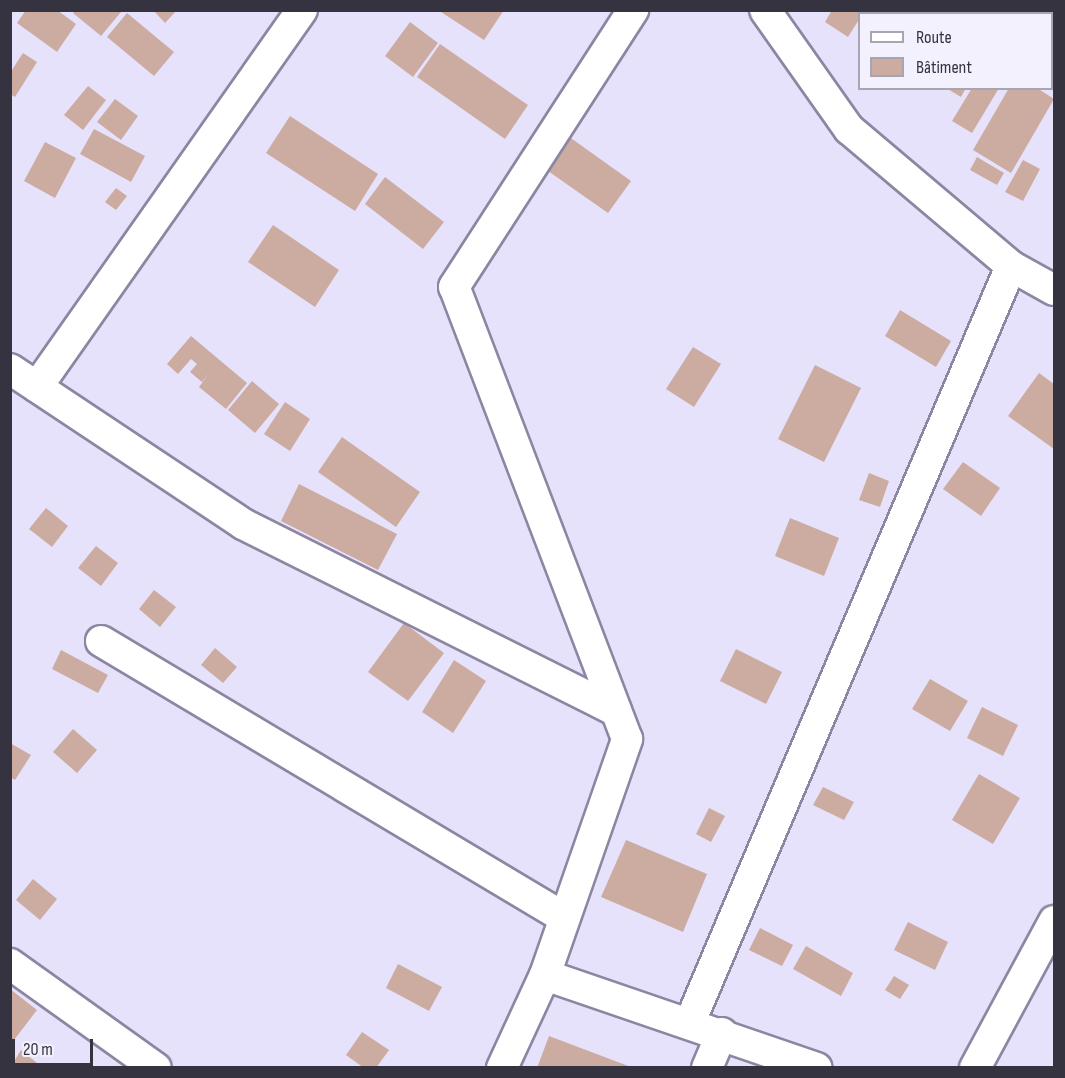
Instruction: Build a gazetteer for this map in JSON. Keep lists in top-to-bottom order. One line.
{"legend":["Route","Bâtiment"],"scale_bar":"20 m"}
